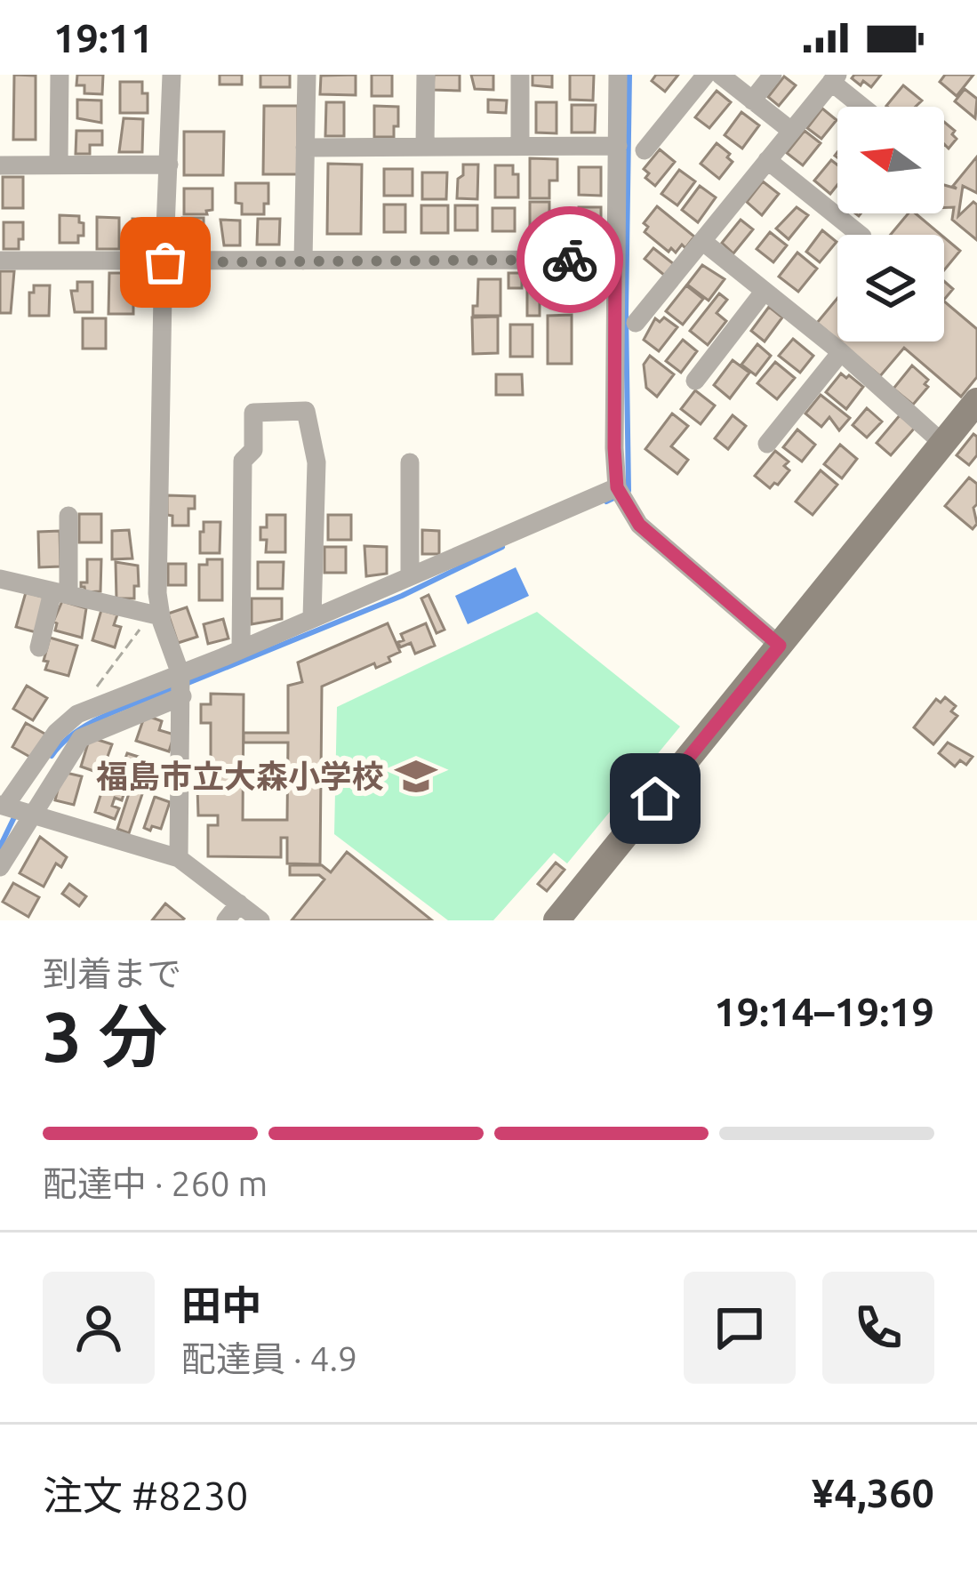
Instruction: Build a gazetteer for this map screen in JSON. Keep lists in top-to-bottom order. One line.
{"places":{"school or university":["福島市立大森小学校"]},"north":"left","page":{"status":"19:11","heading":["3 分","到着まで","19:14–19:19"],"panel":["田中","配達員 · 4.9","注文 #8230","¥4,360"],"bar":"配達中 · 260 m"}}
